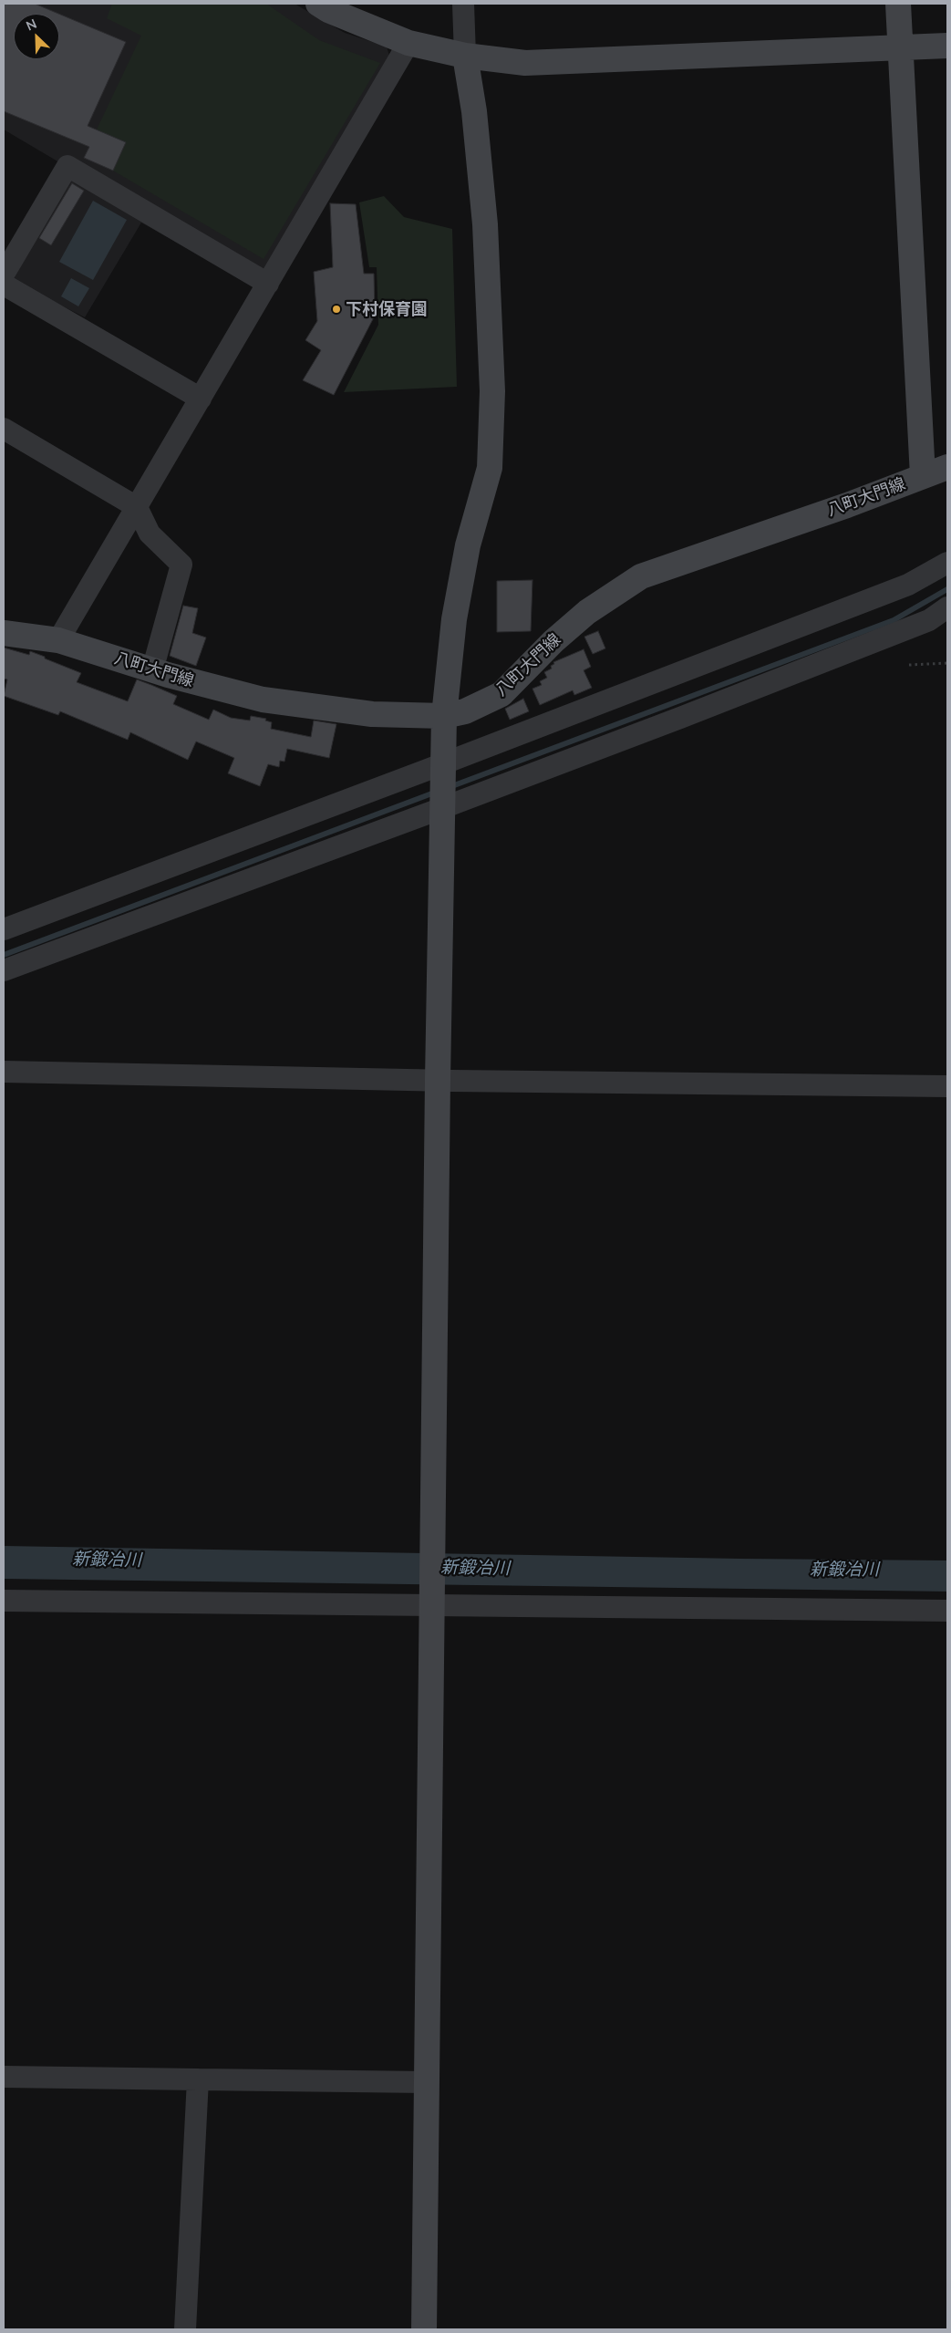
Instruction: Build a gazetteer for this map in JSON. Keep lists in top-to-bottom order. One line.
{"streets":{"street":["八町大門線"]},"water":["新鍛冶川"],"places":["下村保育園"],"north":"top left"}
